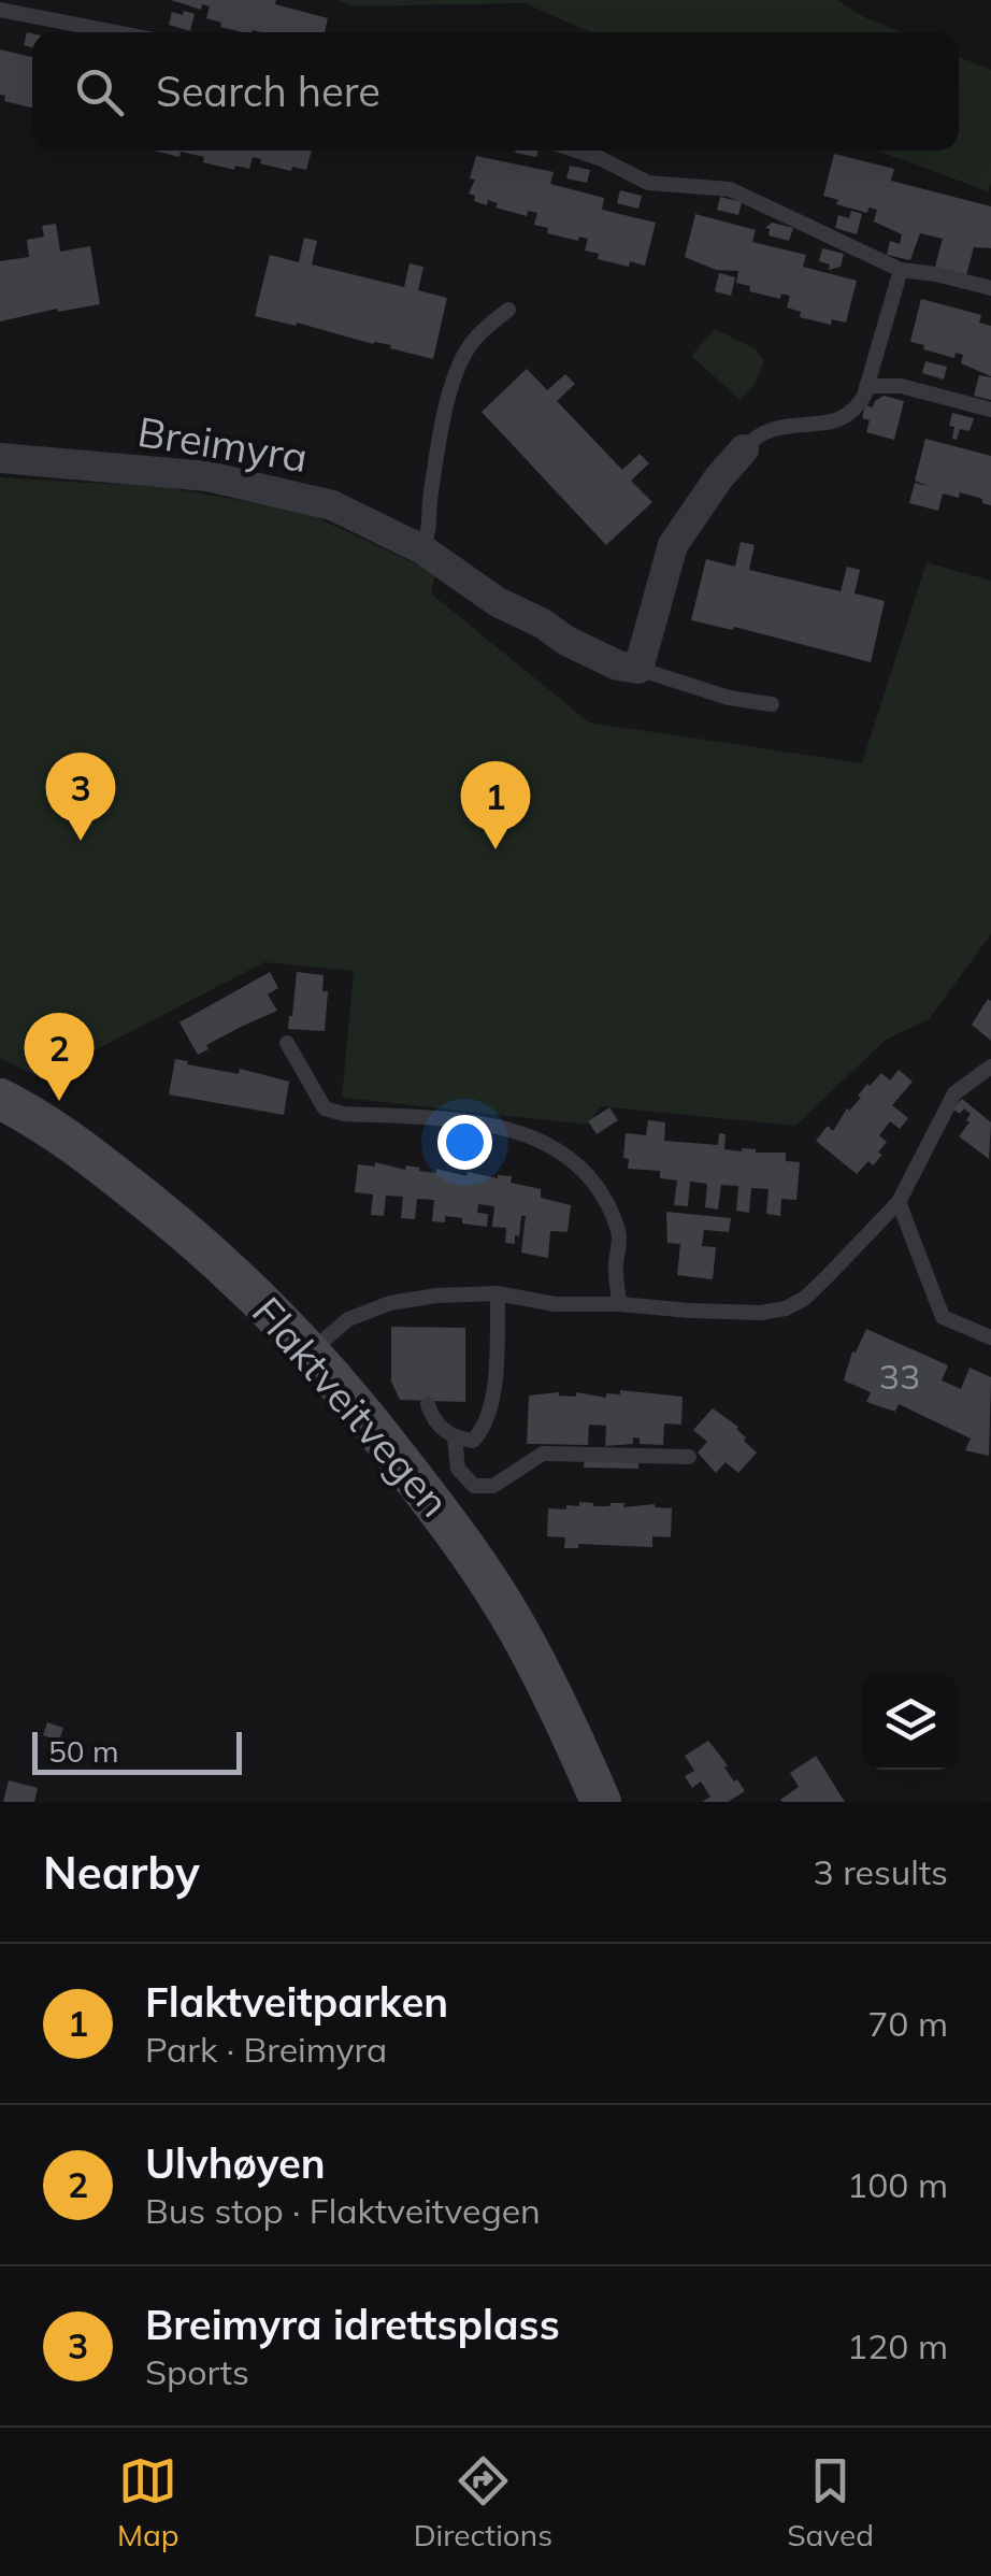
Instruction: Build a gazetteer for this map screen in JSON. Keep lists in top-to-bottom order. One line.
{"streets":{"main road":["Flaktveitvegen"],"street":["Breimyra"]},"house_numbers":["33"],"scale_bar":"50 m","page":{"search":"Search here","pins":["3","1","2"],"scale":"50 m","heading":["Nearby","3 results"],"list":[{"mark":"1","name":"Flaktveitparken","note":"Park · Breimyra","value":"70 m"},{"mark":"2","name":"Ulvhøyen","note":"Bus stop · Flaktveitvegen","value":"100 m"},{"mark":"3","name":"Breimyra idrettsplass","note":"Sports","value":"120 m"}],"nav":["Map","Directions","Saved"]}}
